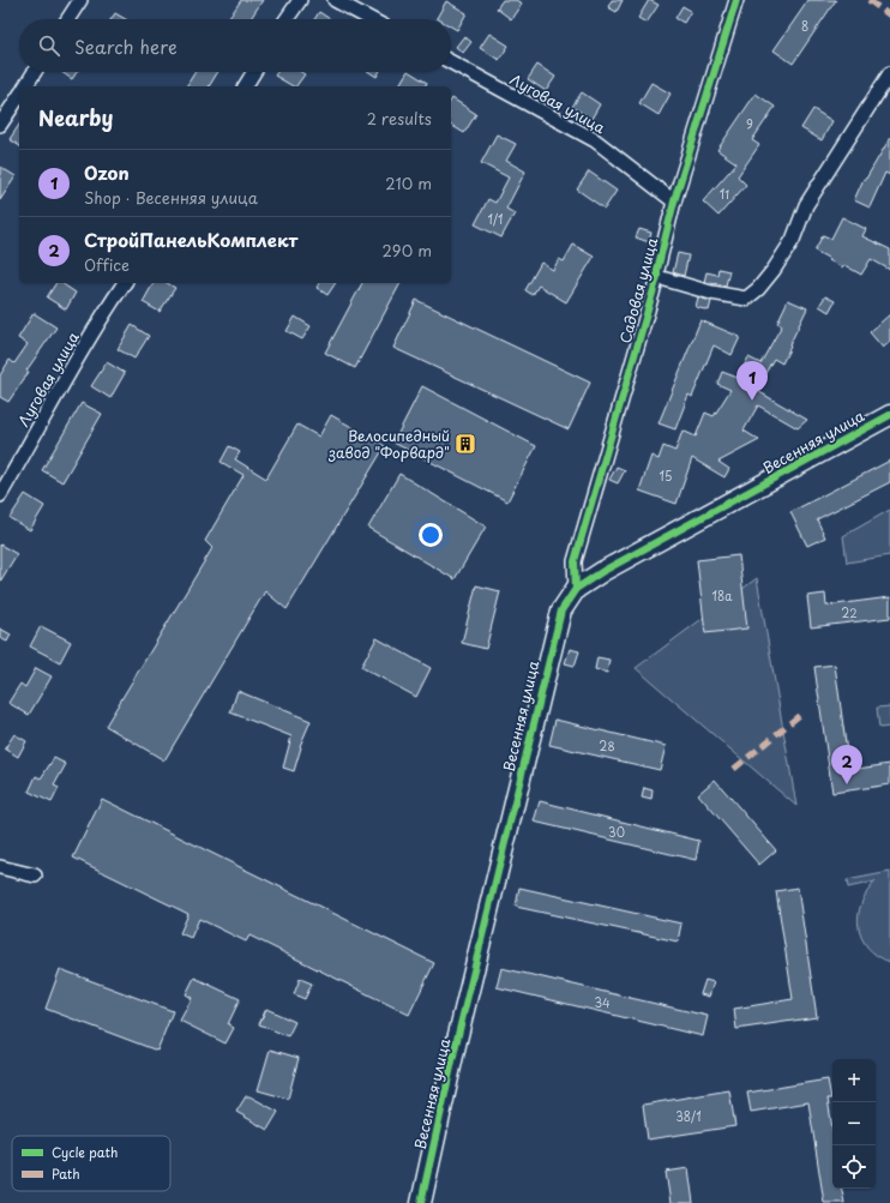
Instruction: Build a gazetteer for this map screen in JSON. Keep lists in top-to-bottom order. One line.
{"streets":{"street":["Луговая улица","Садовая улица","Весенняя улица"]},"crossings":[["Луговая улица","Садовая улица"],["Садовая улица","Весенняя улица"]],"places":{"building":["Велосипедный завод \"Форвард\""]},"house_numbers":["8","9","11","1/1","15","18а","22","28","30","34","38/1"],"legend":["Cycle path","Path"],"page":{"search":"Search here","heading":["Nearby","2 results"],"list":[{"mark":"1","name":"Ozon","note":"Shop · Весенняя улица","value":"210 m"},{"mark":"2","name":"СтройПанельКомплект","note":"Office","value":"290 m"}],"pins":["1","2"],"map_buttons":["+","−"]}}
